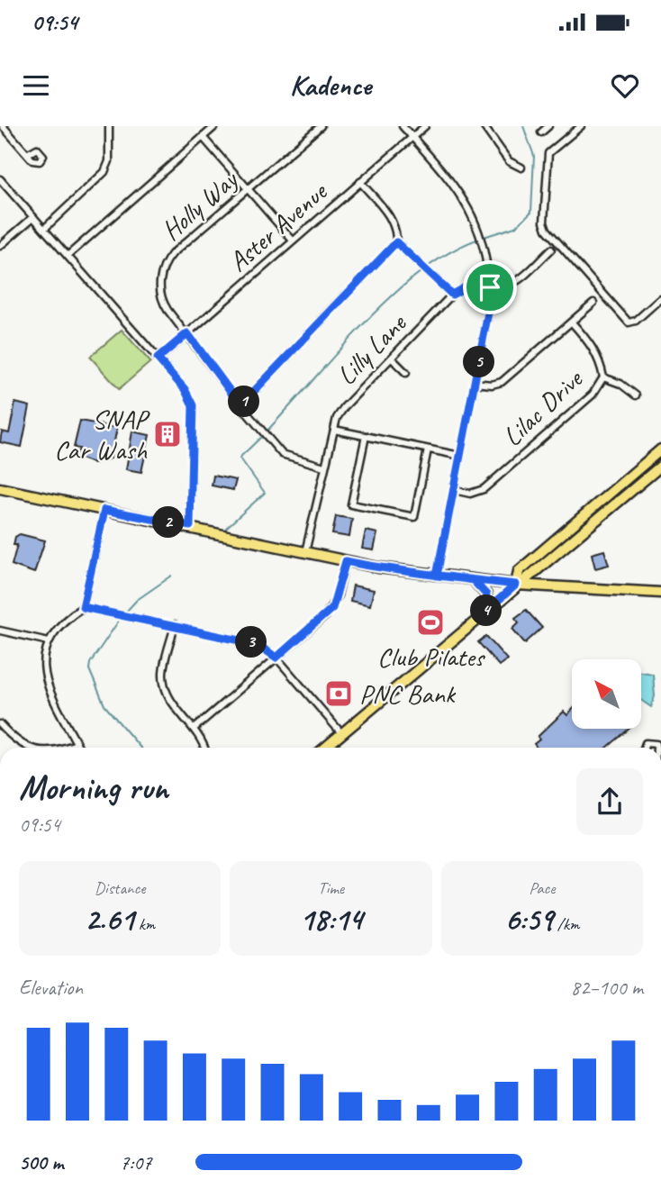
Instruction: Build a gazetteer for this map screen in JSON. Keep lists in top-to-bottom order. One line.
{"streets":{"street":["Holly Way","Aster Avenue","Lilly Lane","Lilac Drive"]},"crossings":[["Holly Way","Aster Avenue"],["Holly Way","Lilly Lane"]],"places":{"building":["SNAP Car Wash"],"sports":["Club Pilates"],"bank":["PNC Bank"]},"north":"top left","page":{"status":"09:54","header":"Kadence","pins":["5","1","2","4","3"],"heading":["Morning run","09:54"],"stats":[["Distance","2.61 km"],["Time","18:14"],["Pace","6:59 /km"]],"chart":["Elevation","82–100 m"],"list":[{"name":"500 m","note":"7:07"}]}}
